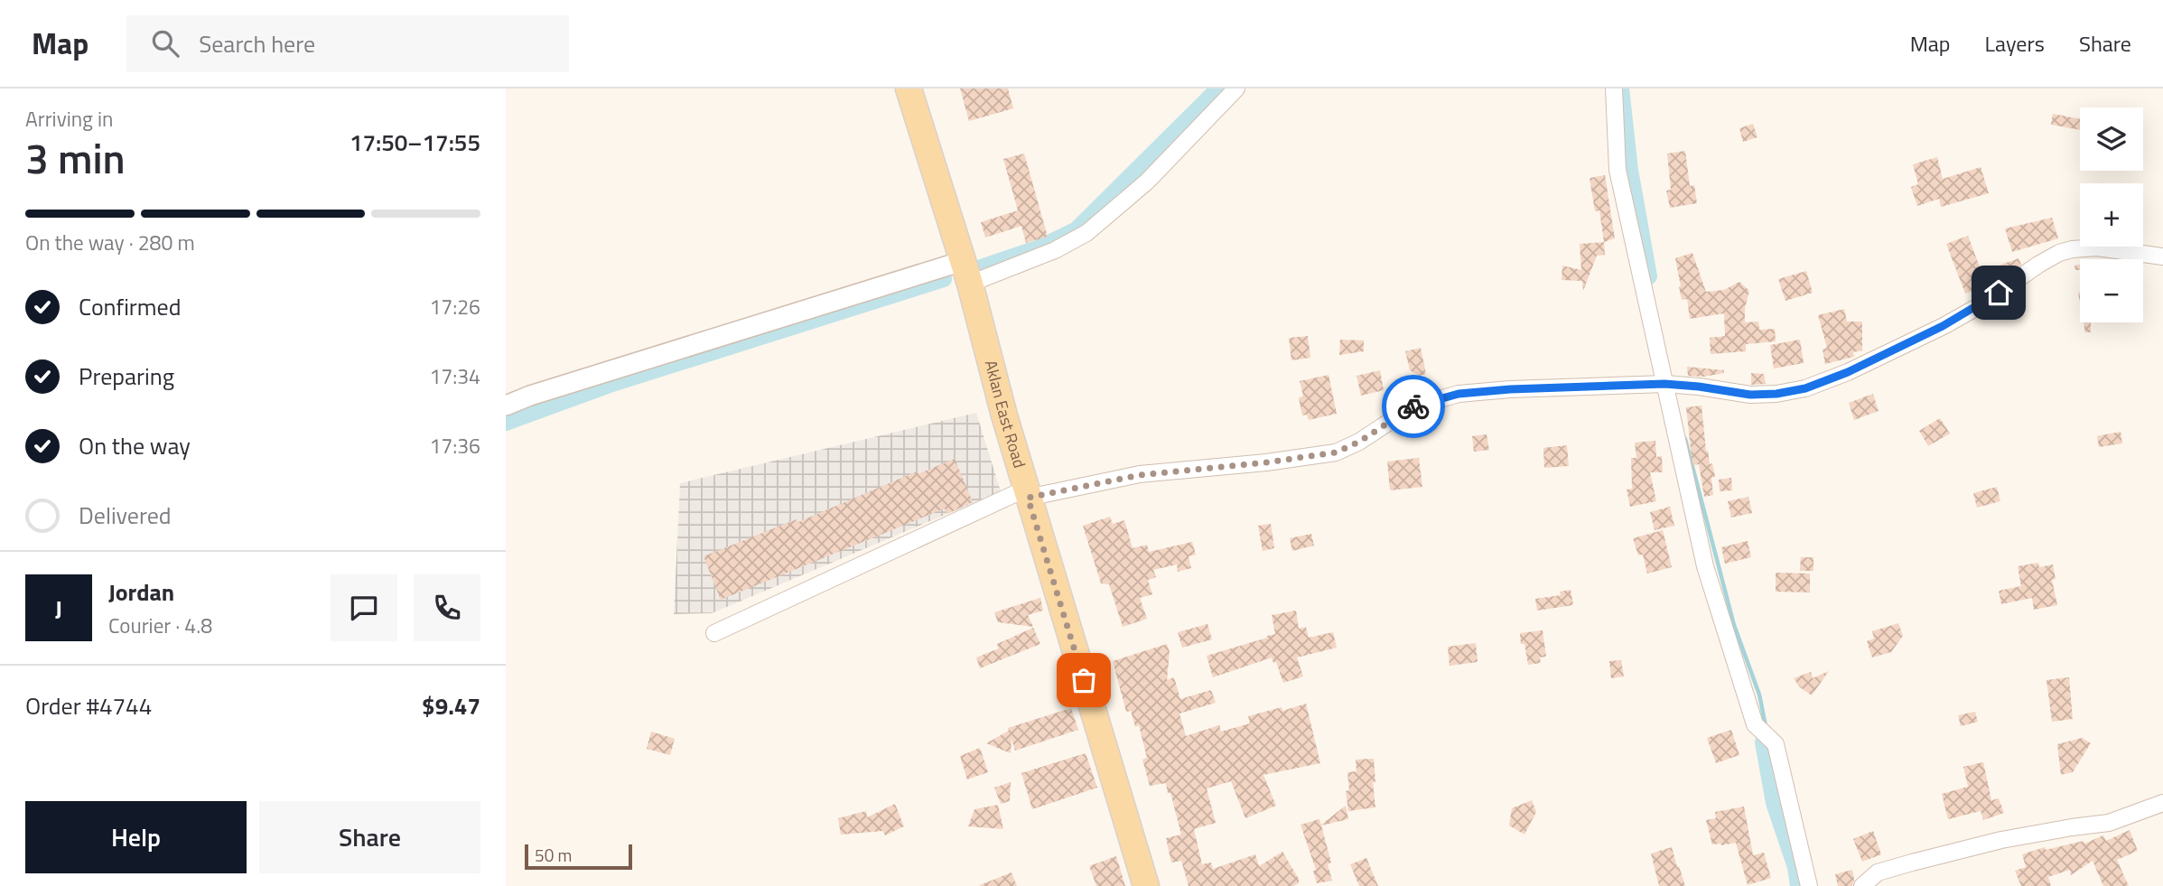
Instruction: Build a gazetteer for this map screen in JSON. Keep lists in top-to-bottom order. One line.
{"streets":{"main road":["Aklan East Road"]},"scale_bar":"50 m","page":{"header":"Map","search":"Search here","nav":["Map","Layers","Share"],"heading":["3 min","Arriving in","17:50–17:55"],"panel":["Jordan","Courier · 4.8","Order #4744","$9.47"],"map_buttons":["+","−"],"bar":"On the way · 280 m","list":[["Confirmed","17:26"],["Preparing","17:34"],["On the way","17:36"],"Delivered"],"round":"J","buttons":["Help","Share"],"scale":"50 m"}}
